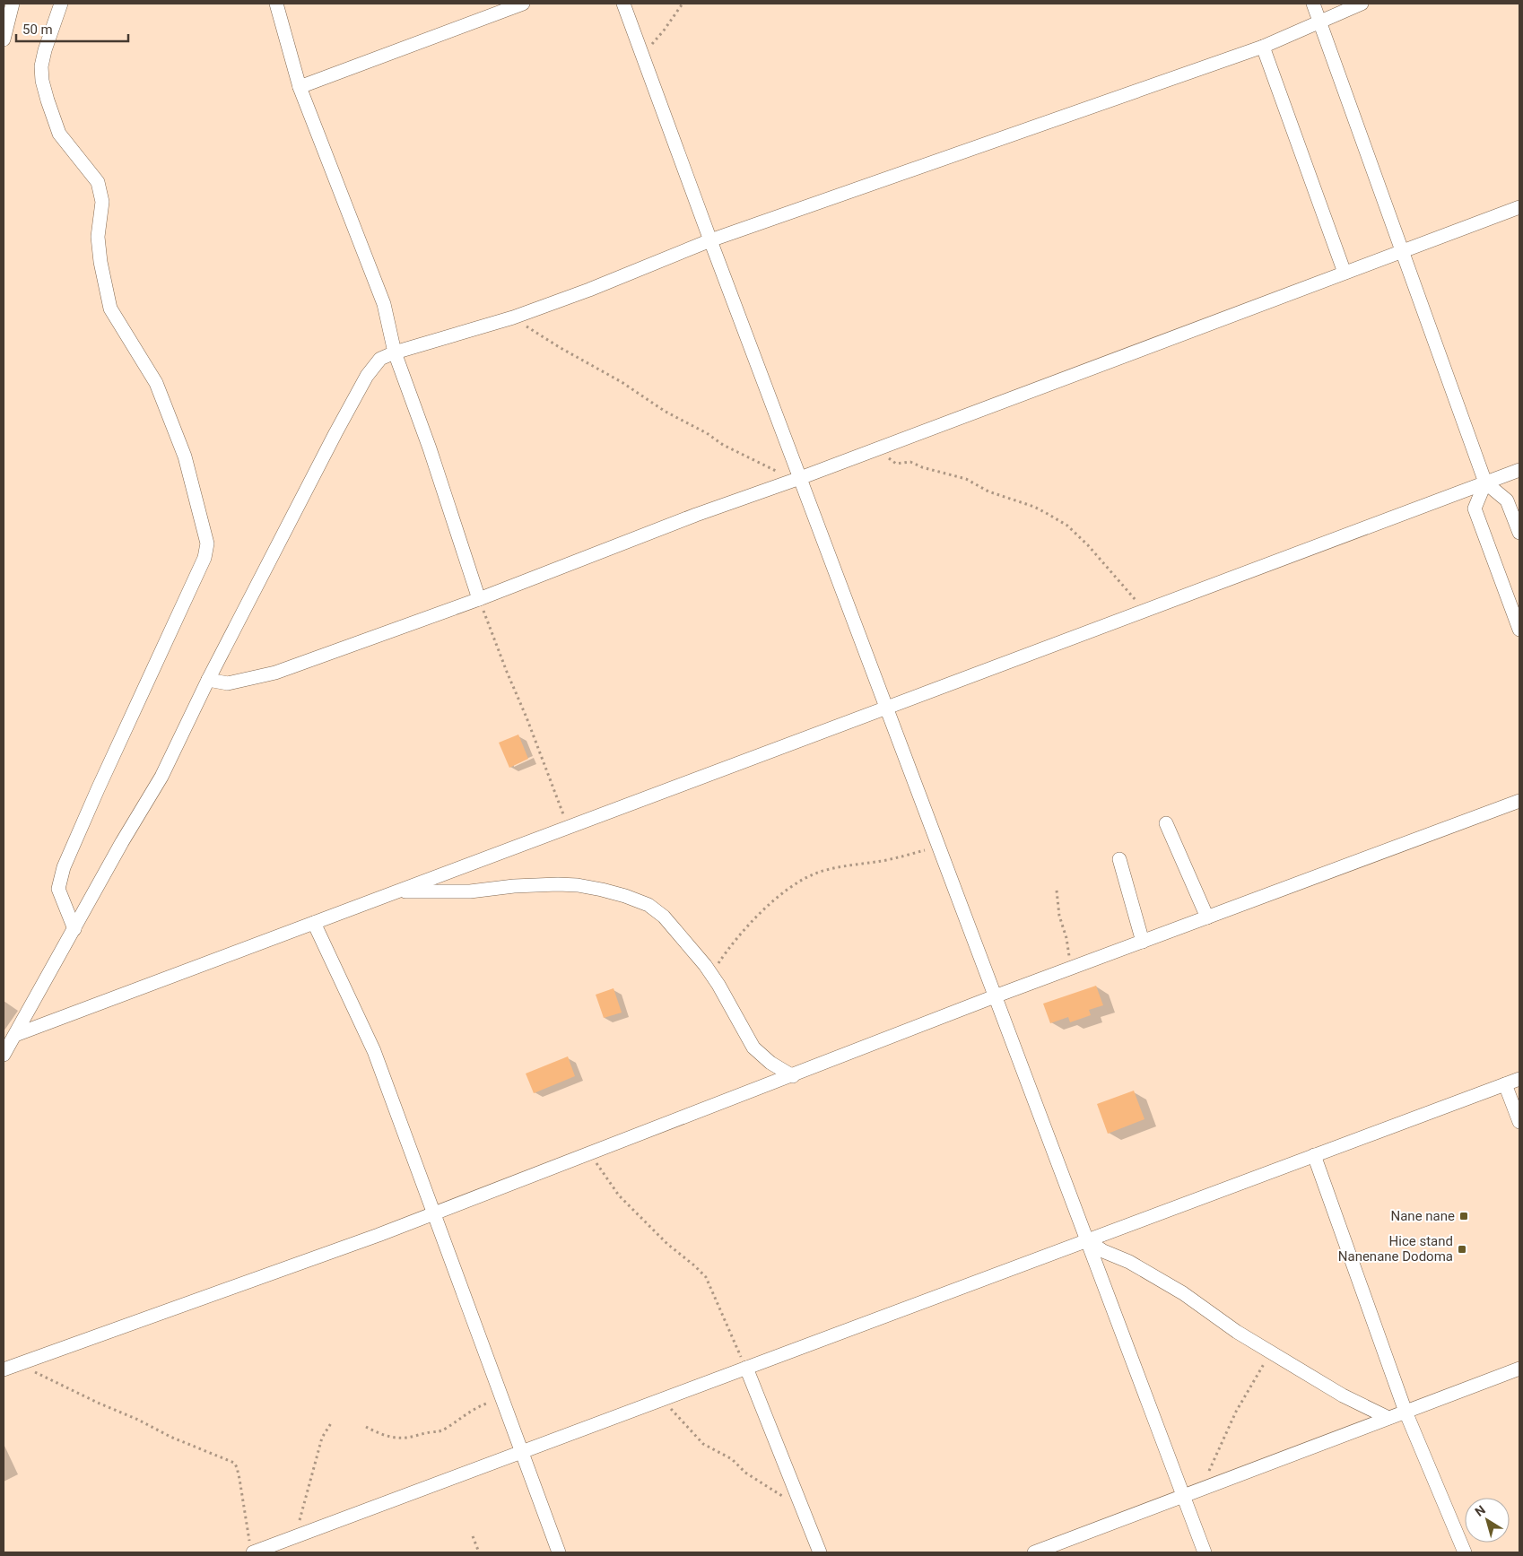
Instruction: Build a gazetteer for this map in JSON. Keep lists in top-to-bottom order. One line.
{"places":{"transit":["Nane nane","Hice stand Nanenane Dodoma"]},"scale_bar":"50 m","north":"top left"}
